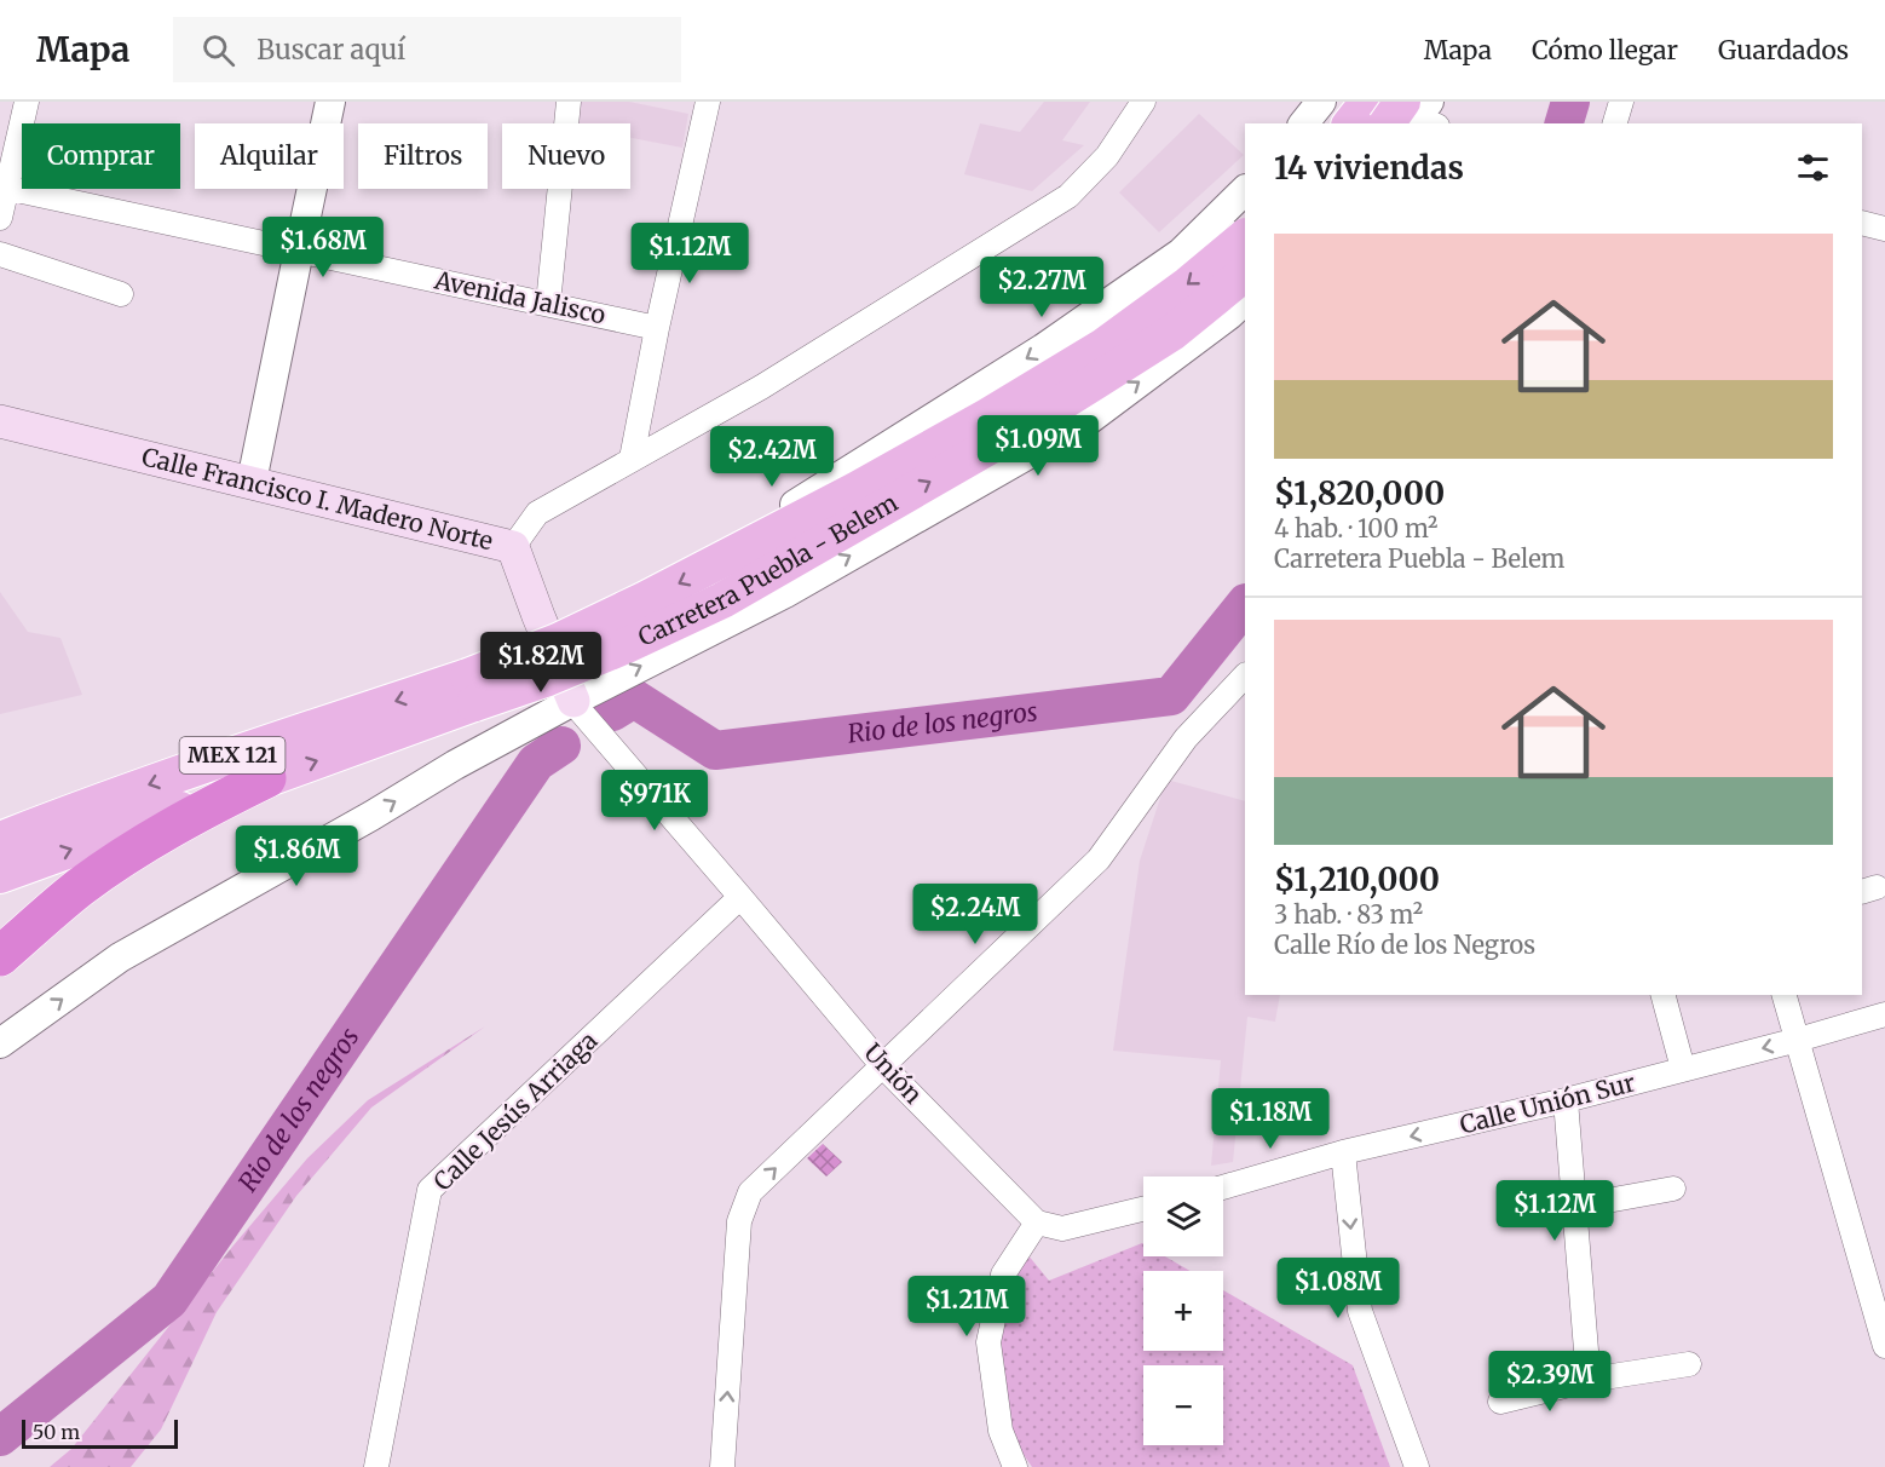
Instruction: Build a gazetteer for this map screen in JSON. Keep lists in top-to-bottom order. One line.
{"streets":{"main road":["Calle Francisco I. Madero Norte","Carretera Puebla - Belem","MEX 121"],"street":["Avenida Jalisco","Unión","Calle Unión Sur","Calle Jesús Arriaga"]},"crossings":[["Calle Francisco I. Madero Norte","Unión"],["Unión","Calle Jesús Arriaga"]],"one_way":["Calle Unión Sur"],"water":["Rio de los negros"],"scale_bar":"50 m","page":{"header":"Mapa","search":"Buscar aquí","nav":["Mapa","Cómo llegar","Guardados"],"chip":["Comprar","Alquilar","Filtros","Nuevo"],"heading":"14 viviendas","list":[{"name":"$1,820,000","note":"4 hab. · 100 m² · Carretera Puebla - Belem"},{"name":"$1,210,000","note":"3 hab. · 83 m² · Calle Río de los Negros"}],"price":["$1.68M","$1.12M","$2.27M","$1.09M","$2.42M","$1.82M","$971K","$1.86M","$2.24M","$1.18M","$1.12M","$1.08M","$1.21M","$2.39M"],"map_buttons":["+","−"],"scale":"50 m"}}
